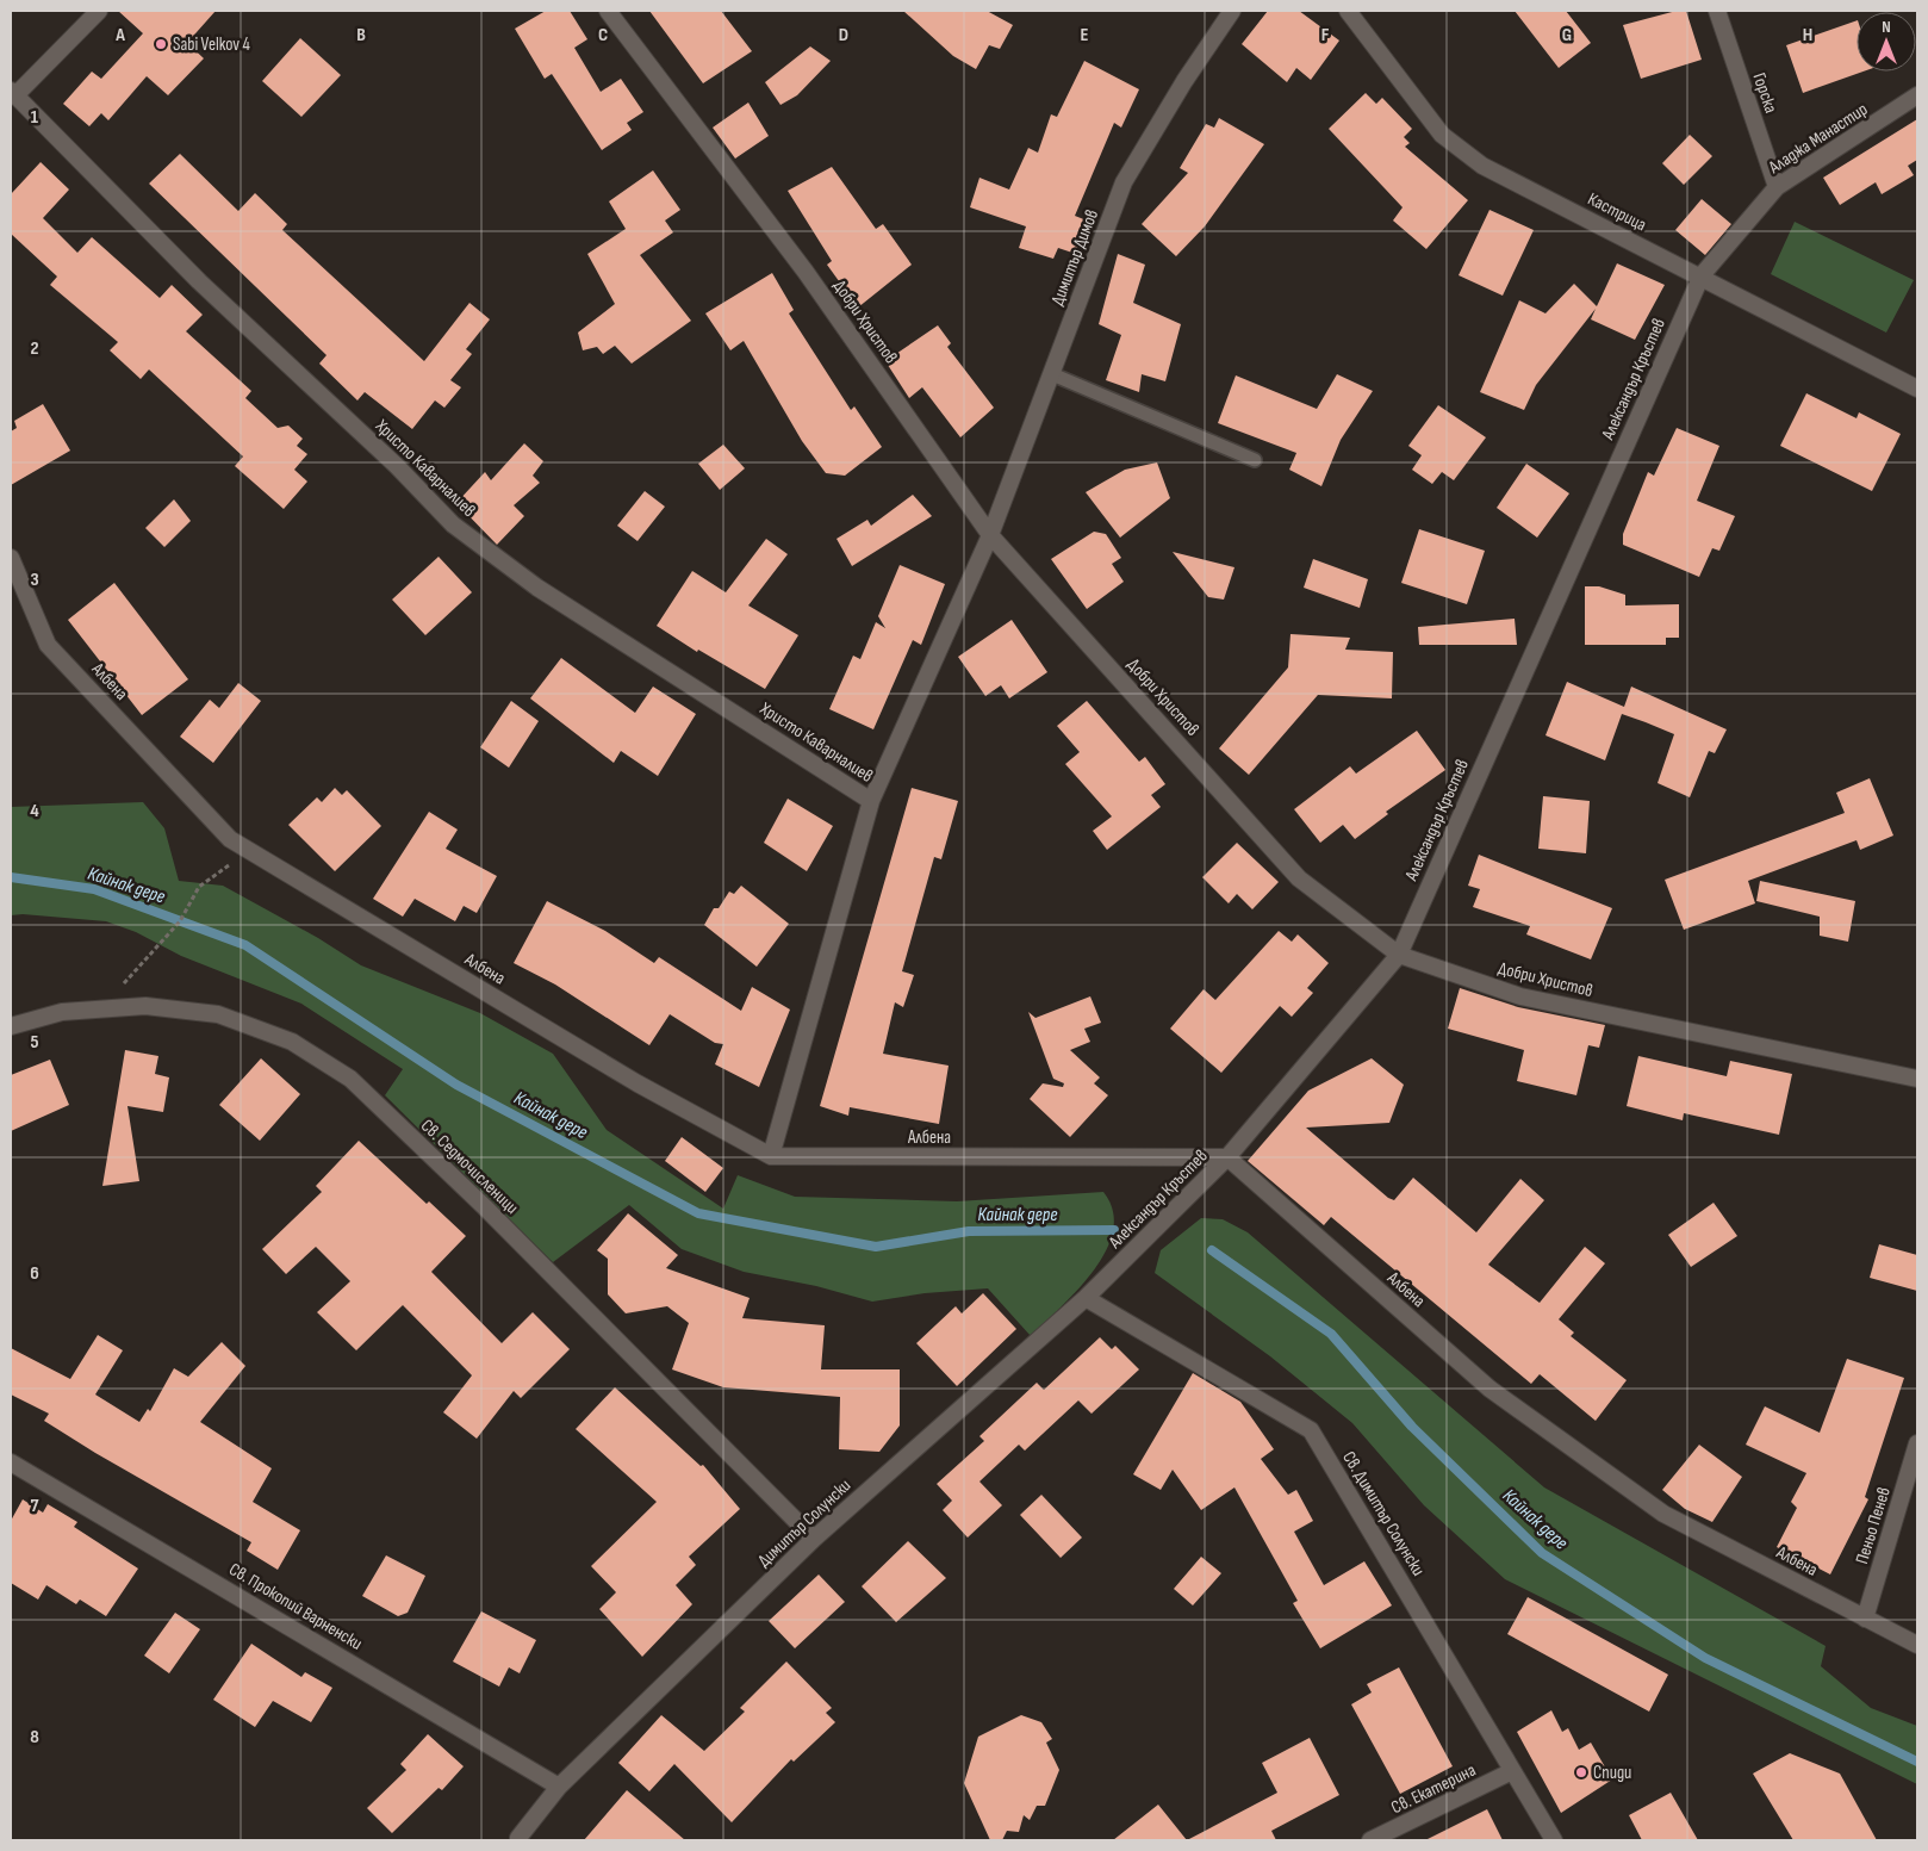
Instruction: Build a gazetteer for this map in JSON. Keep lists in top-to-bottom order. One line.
{"streets":{"street":["Горска","Аладжа Манастир","Кастрица","Димитър Димов","Добри Христов","Александър Кръстев","Христо Каварналиев","Албена","Св. Седмочисленици","Св. Димитър Солунски","Димитър Солунски","Пеньо Пенев","Св. Прокопий Варненски","Св. Екатерина"]},"crossings":[["Горска","Аладжа Манастир"],["Аладжа Манастир","Кастрица"],["Аладжа Манастир","Александър Кръстев"],["Кастрица","Александър Кръстев"],["Димитър Димов","Добри Христов"],["Димитър Димов","Христо Каварналиев"],["Димитър Димов","Албена"],["Добри Христов","Александър Кръстев"],["Александър Кръстев","Албена"],["Александър Кръстев","Св. Димитър Солунски"],["Александър Кръстев","Димитър Солунски"],["Албена","Пеньо Пенев"],["Св. Седмочисленици","Димитър Солунски"],["Св. Димитър Солунски","Димитър Солунски"],["Св. Димитър Солунски","Св. Екатерина"],["Димитър Солунски","Св. Прокопий Варненски"]],"water":["Кайнак дере"],"places":["Sabi Velkov 4","Спиди"],"north":"top","grid":{"columns":["A","B","C","D","E","F","G","H"],"rows":["1","2","3","4","5","6","7","8"]}}
